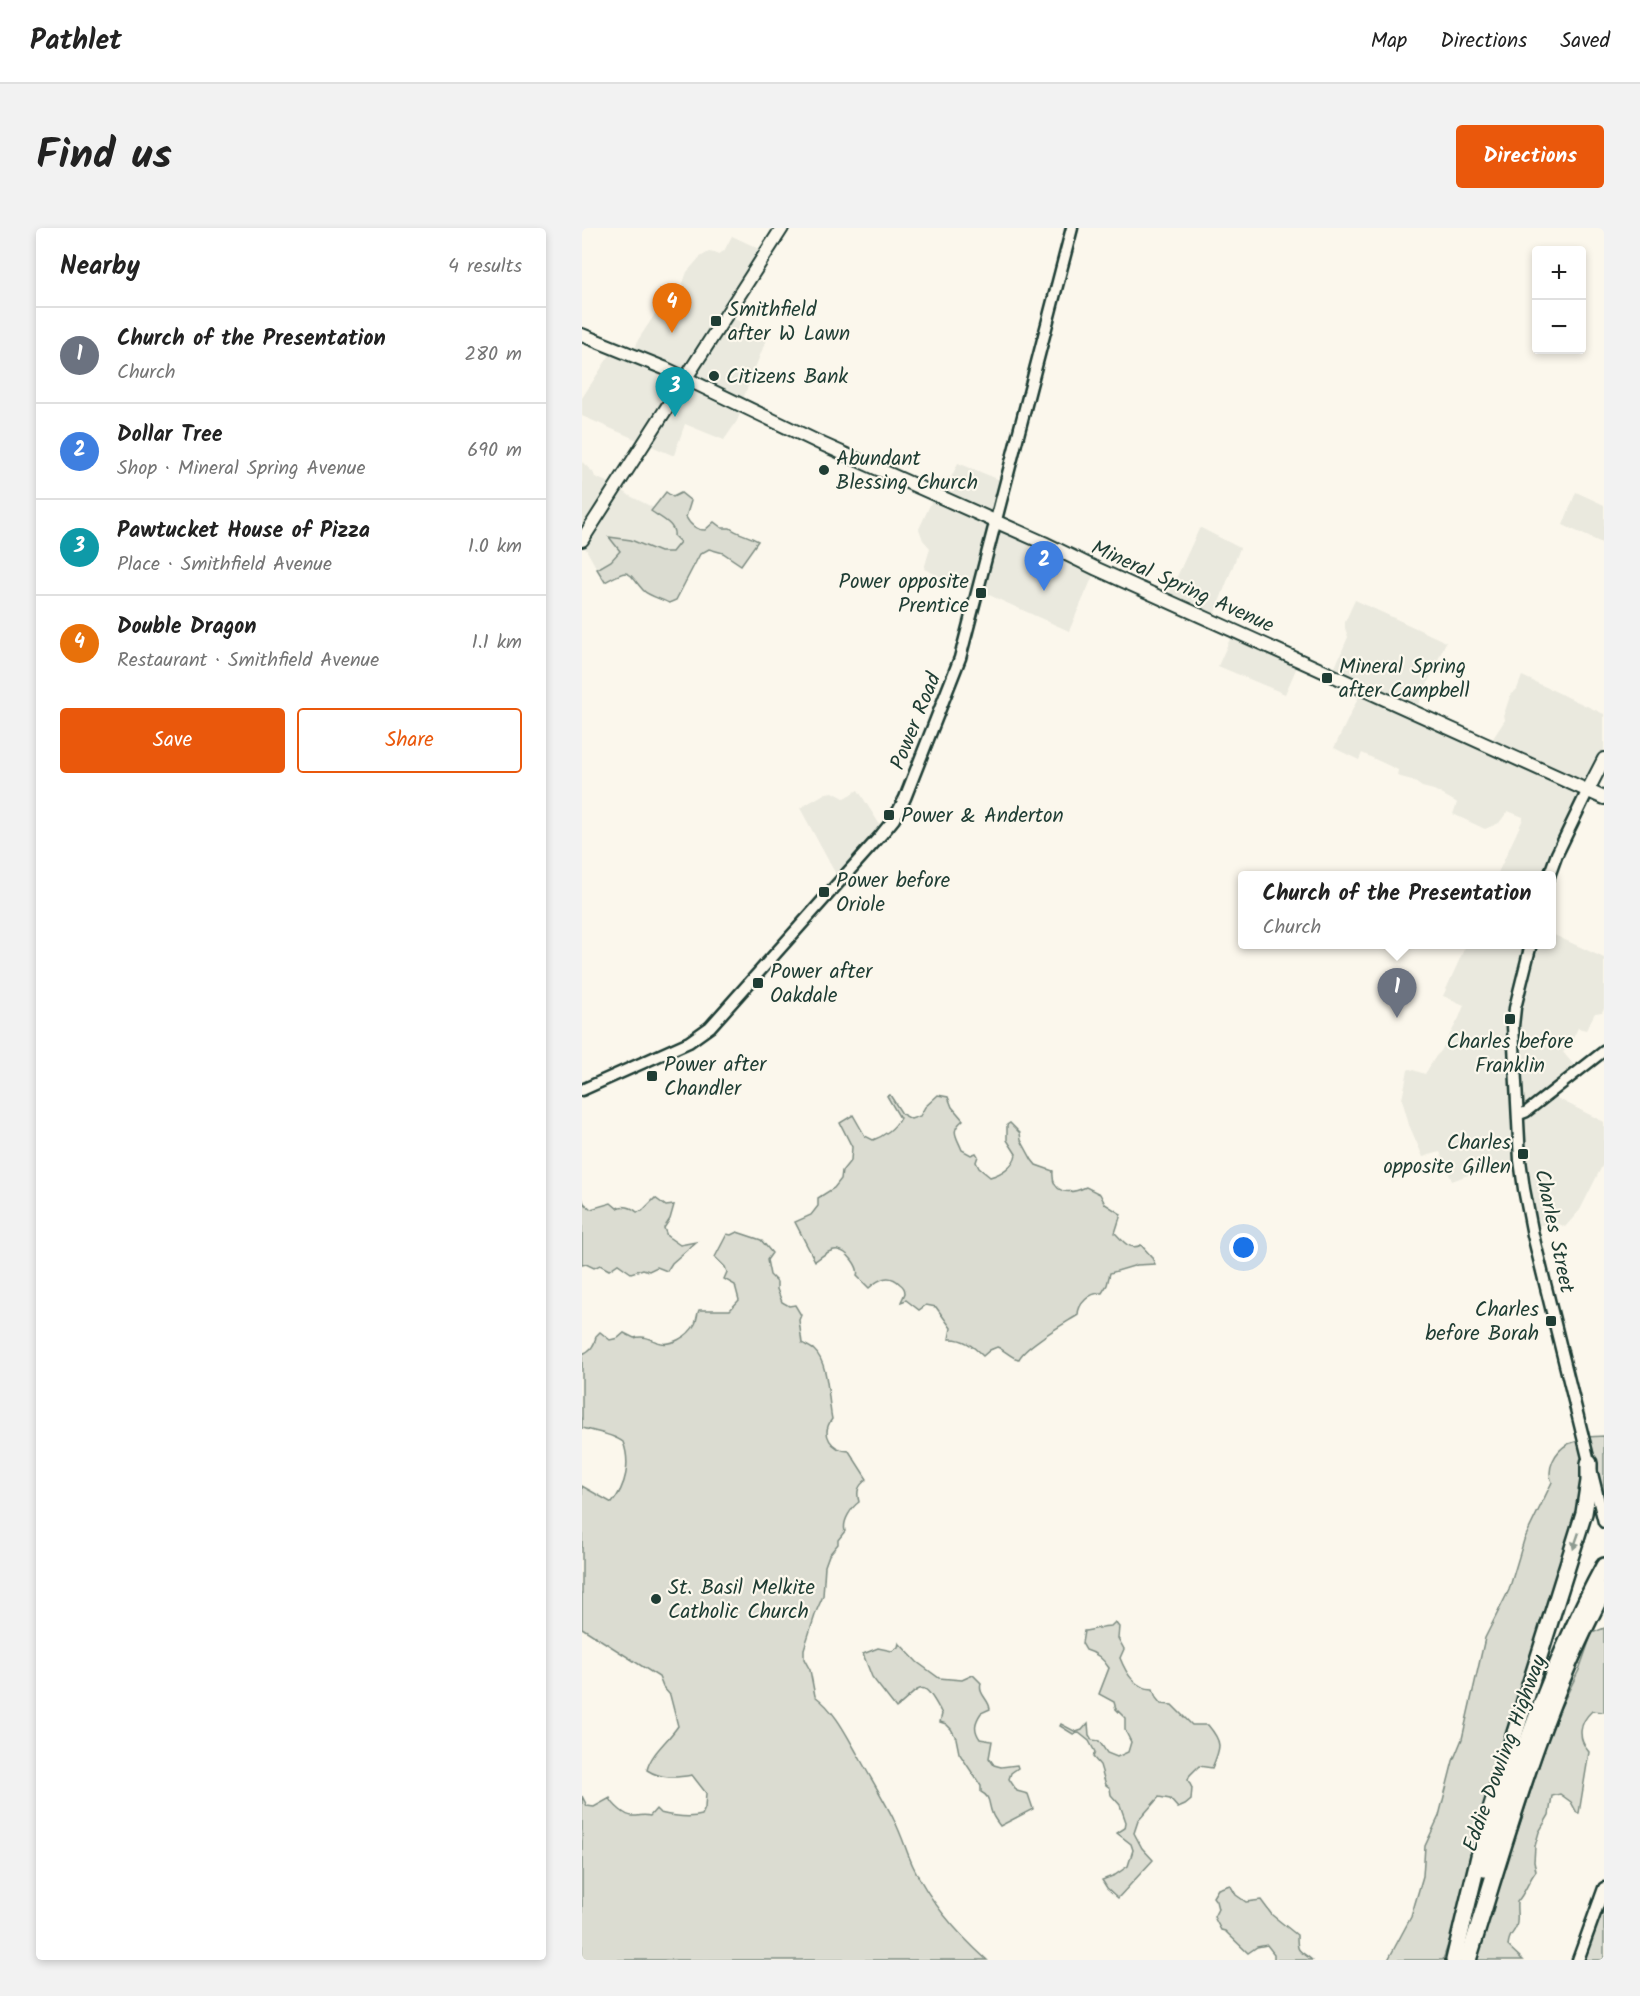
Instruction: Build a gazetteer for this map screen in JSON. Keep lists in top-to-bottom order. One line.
{"streets":{"highway":["Eddie Dowling Highway"],"main road":["Mineral Spring Avenue","Power Road","Charles Street"]},"crossings":[["Mineral Spring Avenue","Power Road"]],"places":{"transit":["Smithfield after W Lawn","Power opposite Prentice","Mineral Spring after Campbell","Power & Anderton","Power before Oriole","Power after Oakdale","Charles before Franklin","Power after Chandler","Charles opposite Gillen","Charles before Borah"],"other":["Citizens Bank","Abundant Blessing Church","St. Basil Melkite Catholic Church"]},"page":{"header":"Pathlet","nav":["Map","Directions","Saved"],"title":"Find us","buttons":["Directions",["Save","Share"]],"heading":["Nearby","4 results"],"map_buttons":["+","−"],"pins":["4","3","2","1"],"list":[{"mark":"1","name":"Church of the Presentation","note":"Church","value":"280 m"},{"mark":"2","name":"Dollar Tree","note":"Shop · Mineral Spring Avenue","value":"690 m"},{"mark":"3","name":"Pawtucket House of Pizza","note":"Place · Smithfield Avenue","value":"1.0 km"},{"mark":"4","name":"Double Dragon","note":"Restaurant · Smithfield Avenue","value":"1.1 km"}],"popup":["Church of the Presentation","Church"]}}
